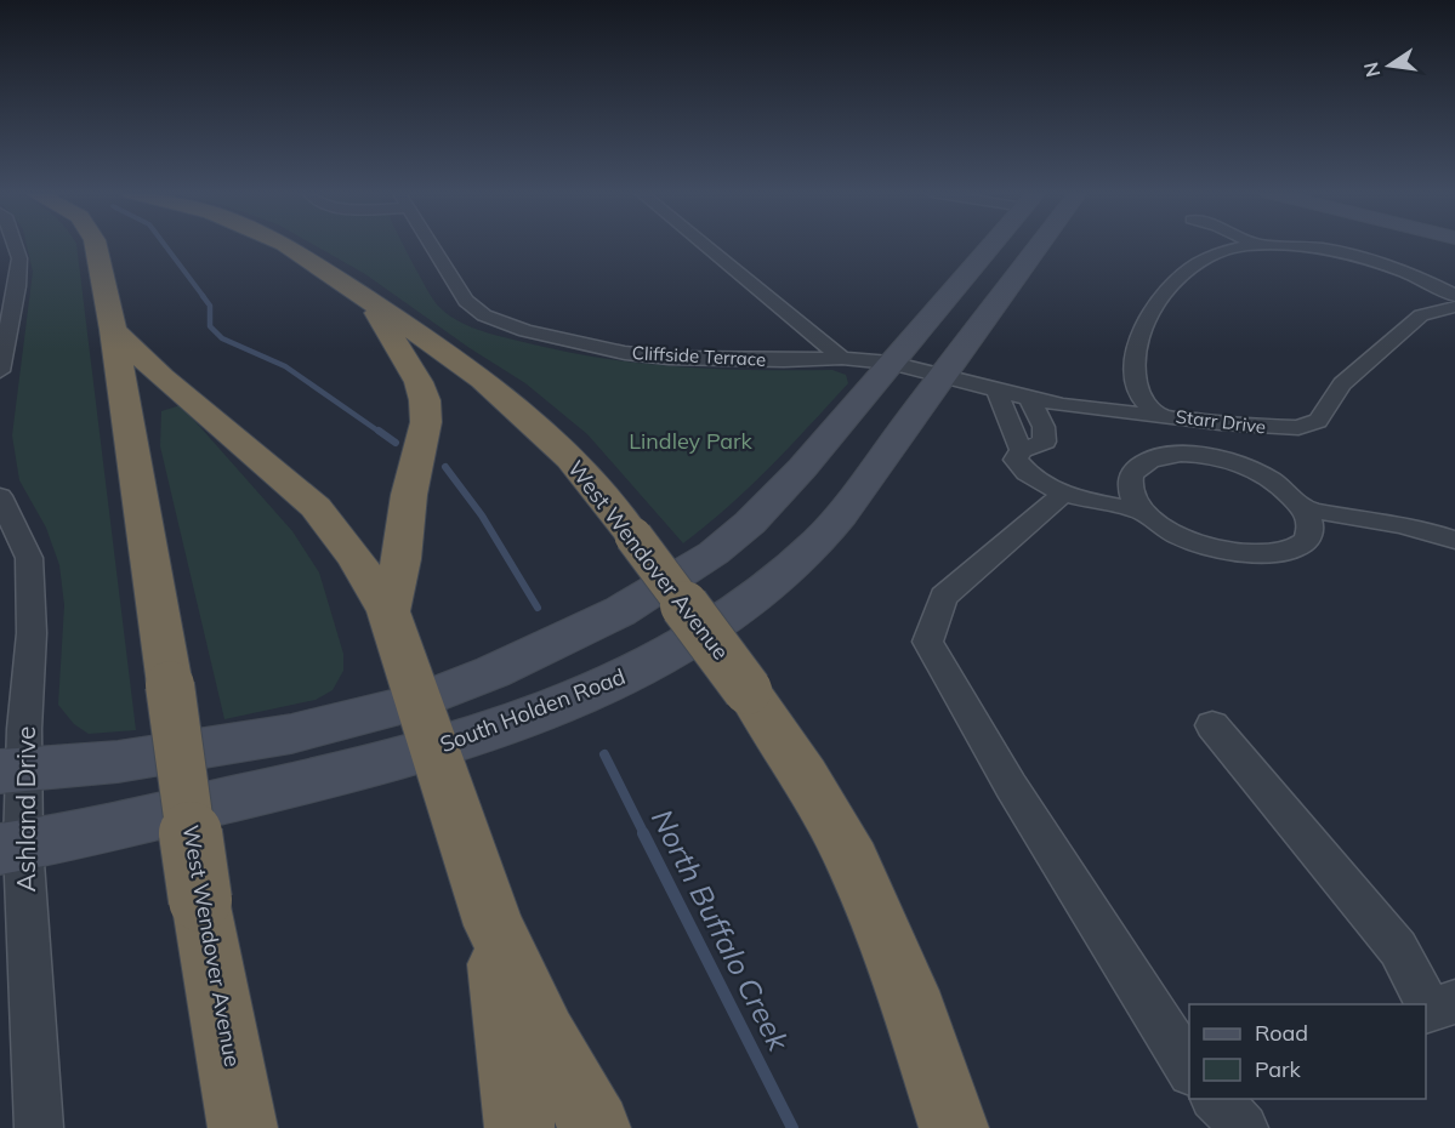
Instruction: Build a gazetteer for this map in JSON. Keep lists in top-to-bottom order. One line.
{"streets":{"highway":["West Wendover Avenue"],"main road":["South Holden Road"],"street":["Cliffside Terrace","Starr Drive","Ashland Drive"]},"crossings":[["Cliffside Terrace","Starr Drive"],["Cliffside Terrace","South Holden Road"],["Starr Drive","South Holden Road"],["South Holden Road","Ashland Drive"]],"water":["North Buffalo Creek"],"parks":["Lindley Park"],"legend":["Road","Park"],"north":"left"}
